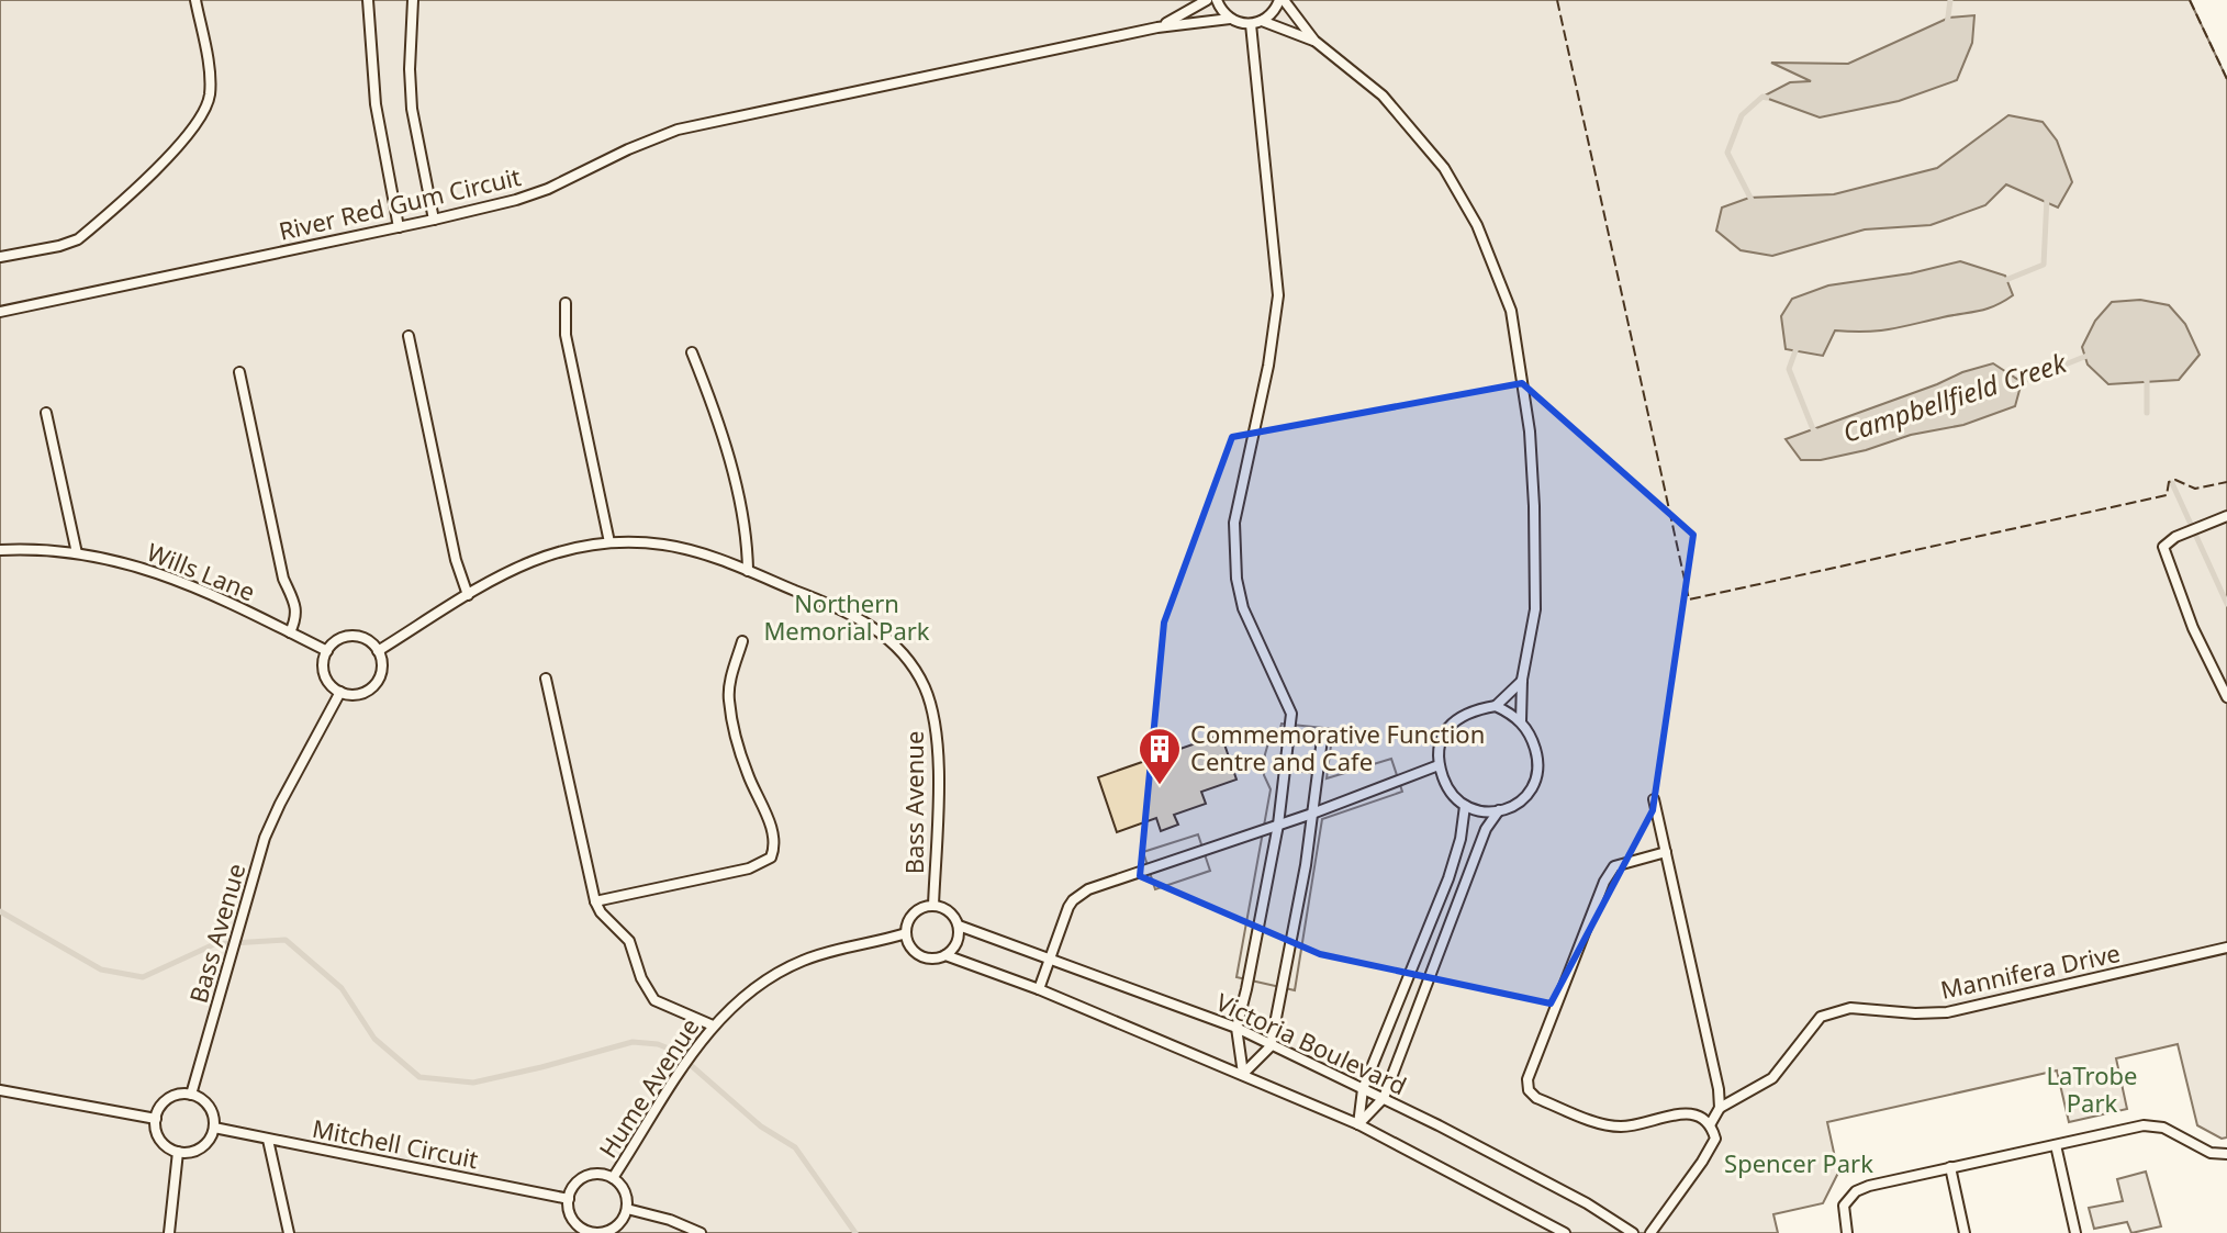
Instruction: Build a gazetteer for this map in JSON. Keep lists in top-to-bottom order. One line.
{"streets":{"lane":["River Red Gum Circuit","Wills Lane","Bass Avenue","Mannifera Drive","Victoria Boulevard","Hume Avenue","Mitchell Circuit"]},"crossings":[["Wills Lane","Bass Avenue"],["Bass Avenue","Victoria Boulevard"],["Bass Avenue","Hume Avenue"],["Bass Avenue","Mitchell Circuit"],["Victoria Boulevard","Hume Avenue"],["Hume Avenue","Mitchell Circuit"]],"water":["Campbellfield Creek"],"parks":["Northern Memorial Park","LaTrobe Park","Spencer Park"],"places":{"building":["Commemorative Function Centre and Cafe"]}}
